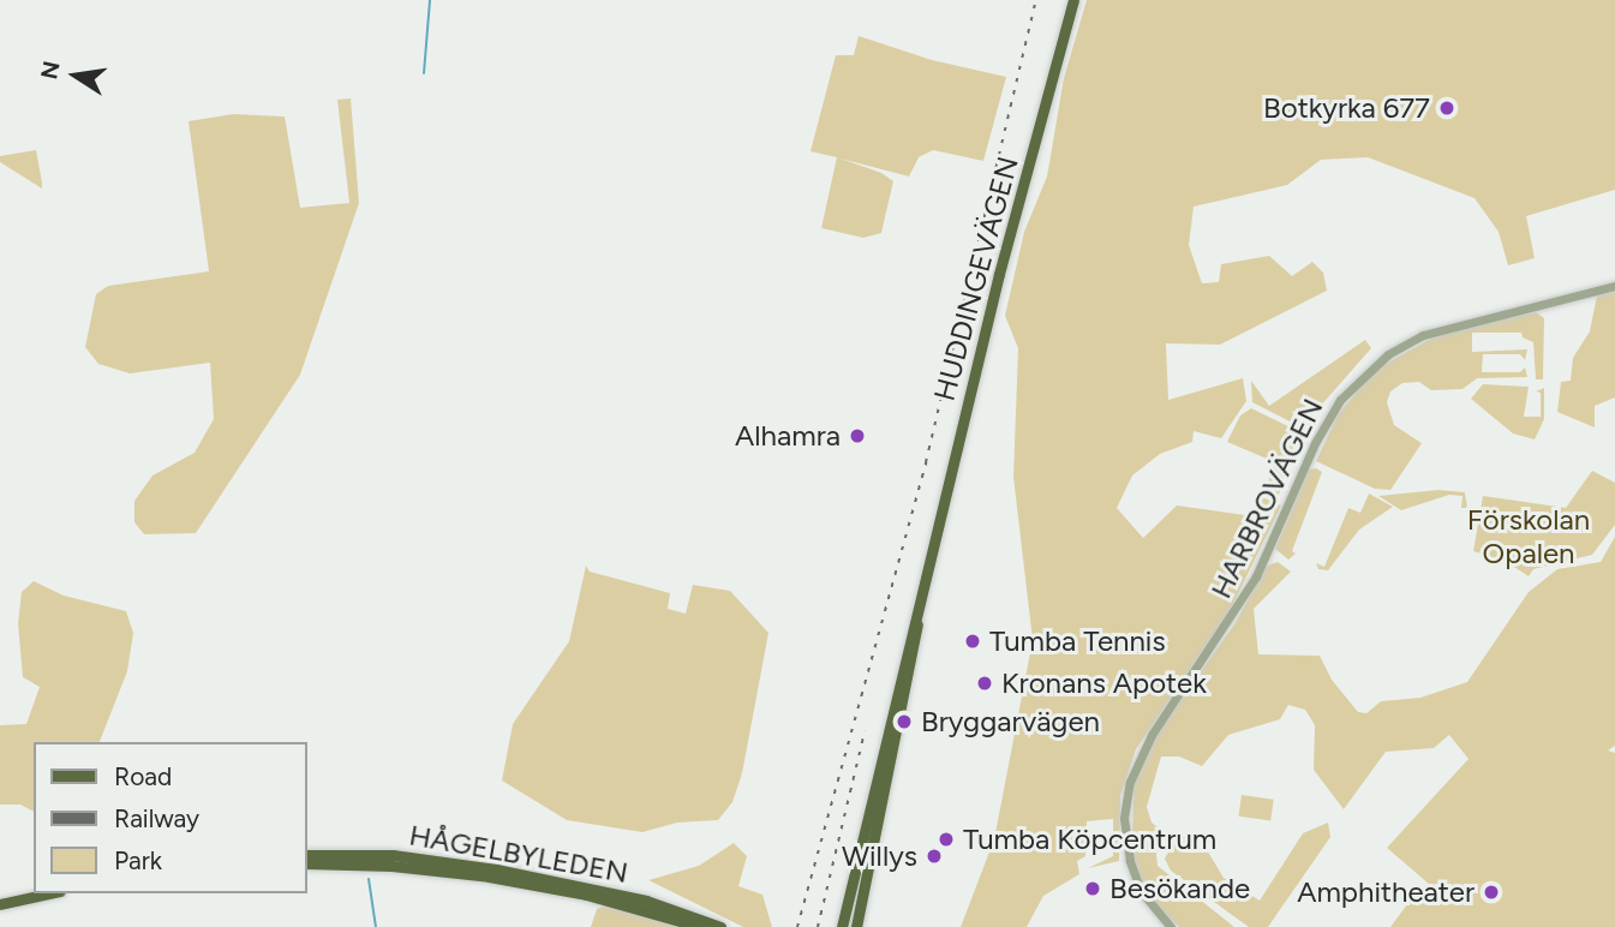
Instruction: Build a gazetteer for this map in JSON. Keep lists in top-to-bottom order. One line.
{"streets":{"main road":["HUDDINGEVÄGEN","HÅGELBYLEDEN"],"street":["HARBROVÄGEN"]},"parks":["Förskolan Opalen"],"places":["Botkyrka 677","Alhamra","Tumba Tennis","Kronans Apotek","Bryggarvägen","Tumba Köpcentrum","Willys","Besökande","Amphitheater"],"legend":["Road","Railway","Park"],"north":"left"}
